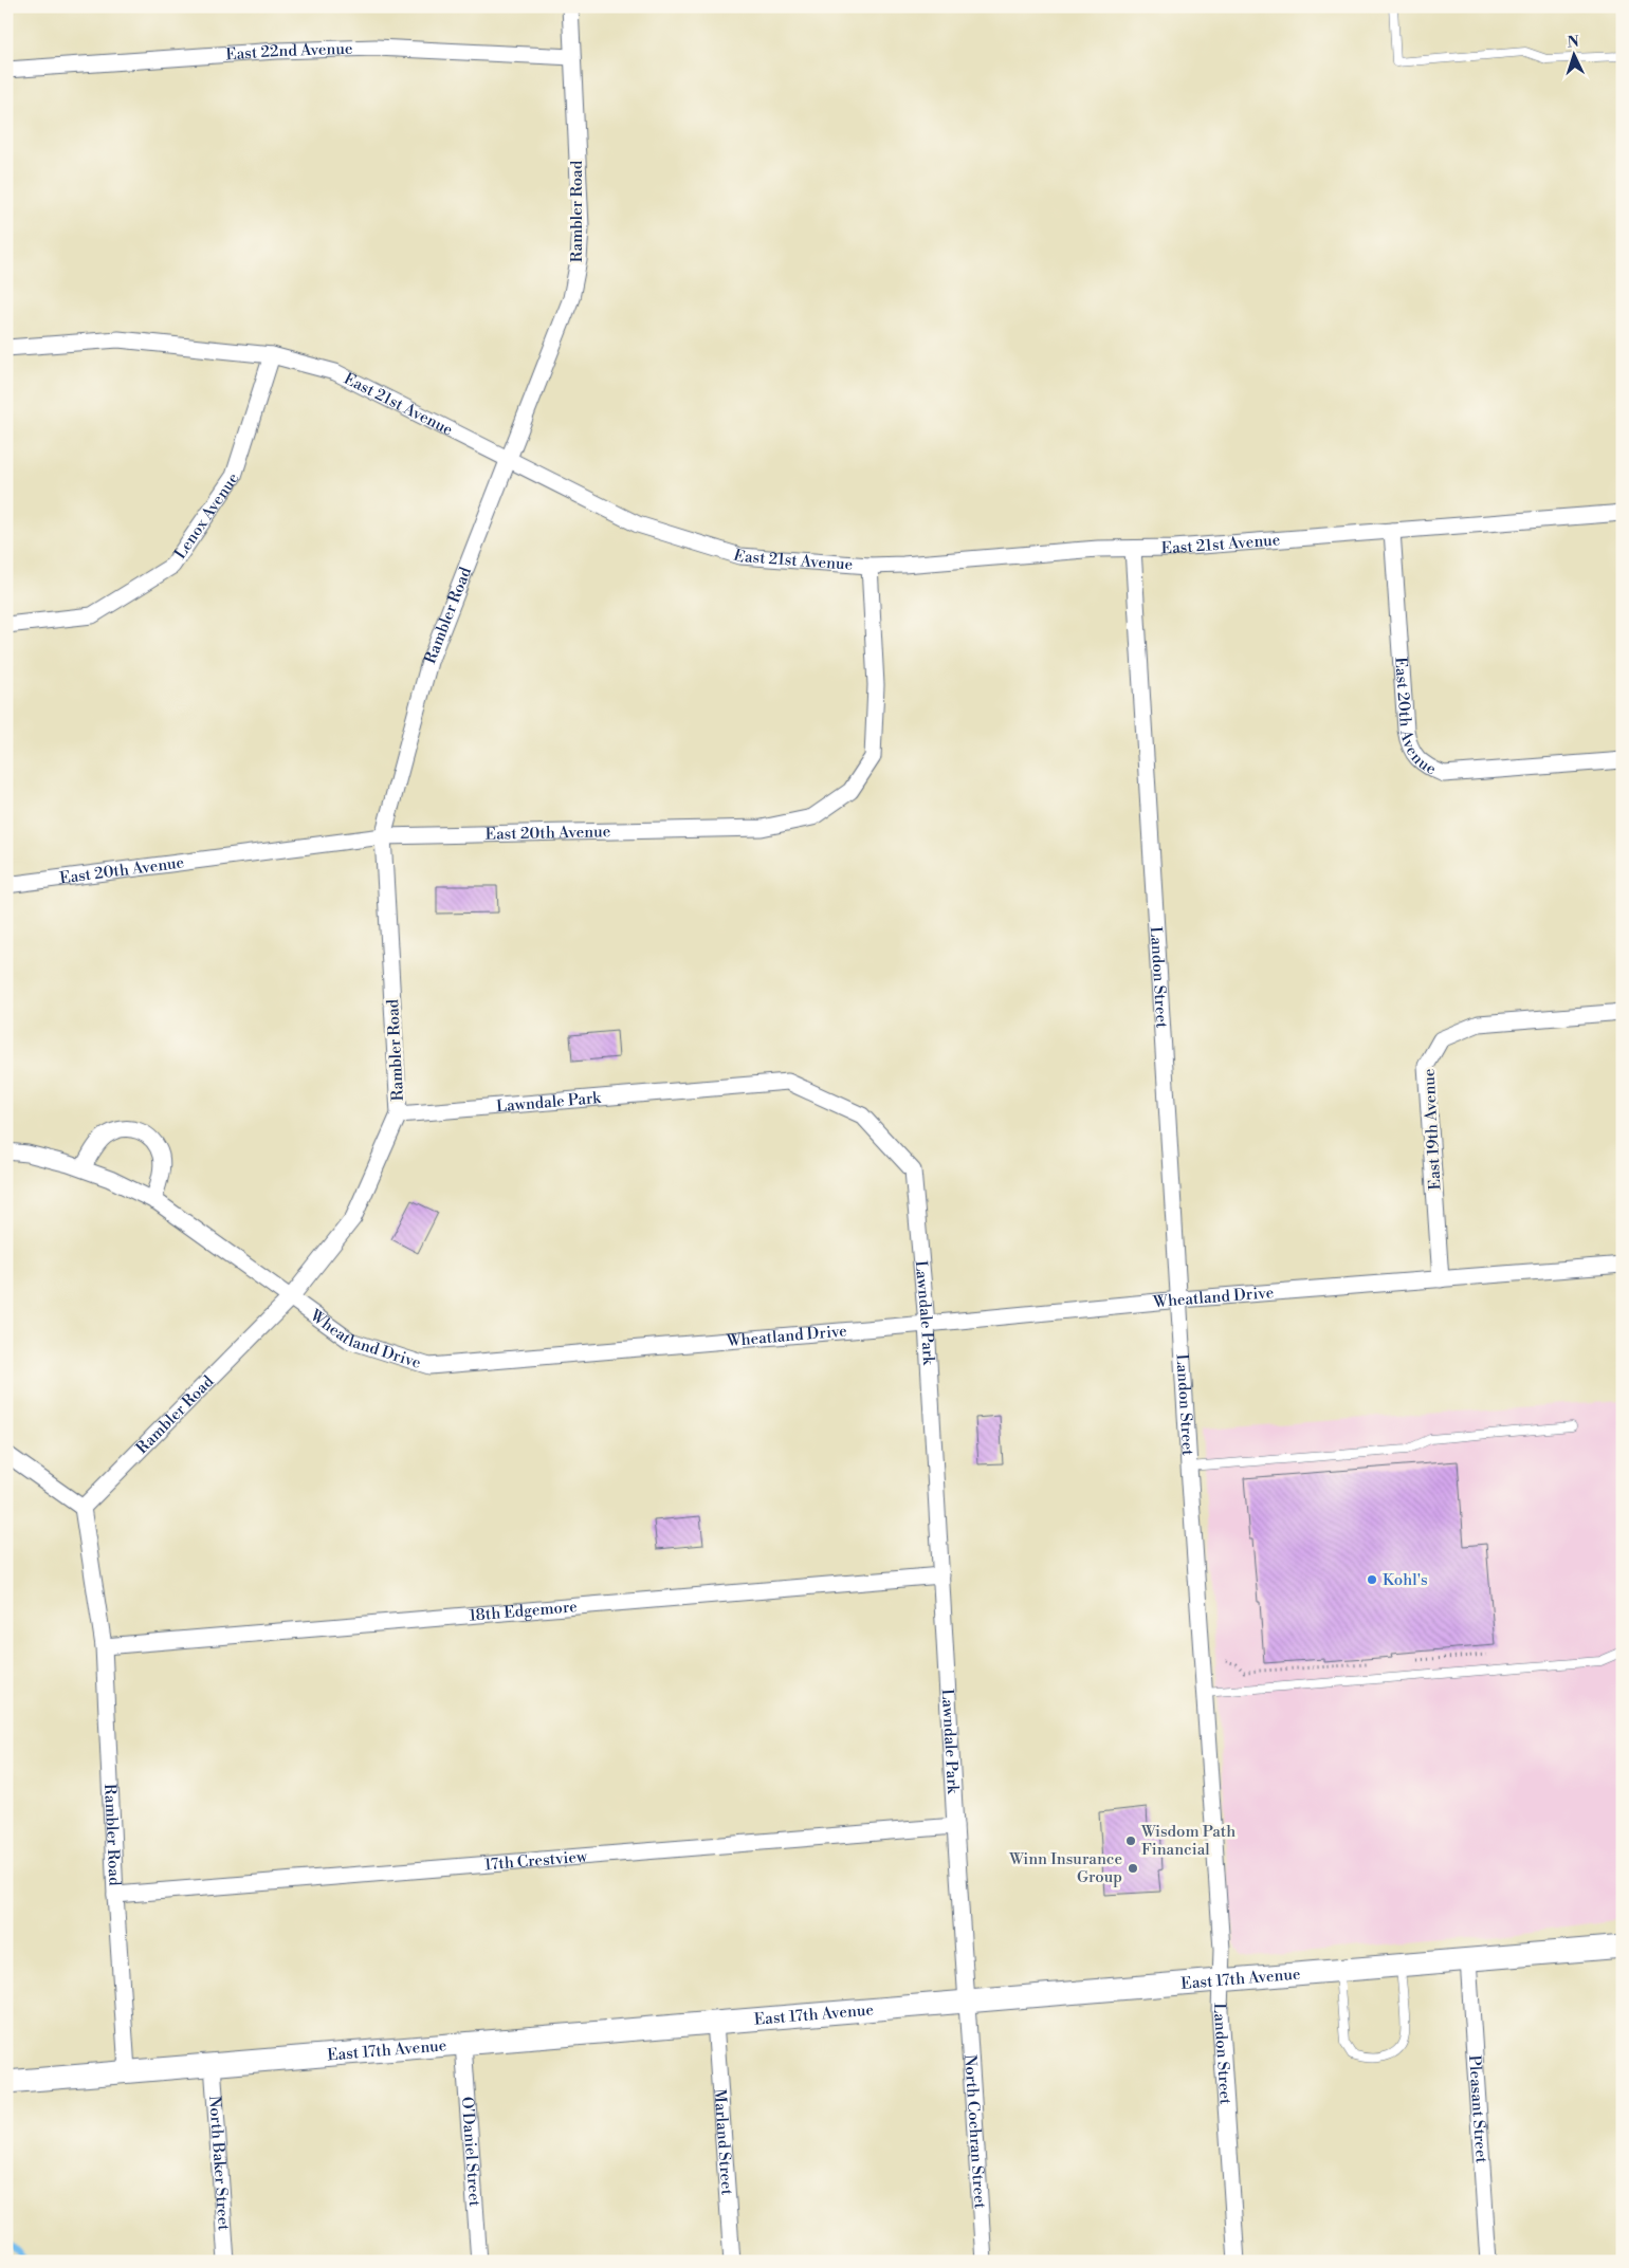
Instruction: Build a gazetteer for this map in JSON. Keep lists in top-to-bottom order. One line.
{"streets":{"street":["East 22nd Avenue","Rambler Road","East 21st Avenue","Lenox Avenue","East 20th Avenue","Landon Street","Lawndale Park","East 19th Avenue","Wheatland Drive","18th Edgemore","17th Crestview","East 17th Avenue","Pleasant Street","North Cochran Street","Marland Street","O'Daniel Street","North Baker Street"]},"crossings":[["East 22nd Avenue","Rambler Road"],["Rambler Road","East 21st Avenue"],["Rambler Road","East 20th Avenue"],["Rambler Road","Lawndale Park"],["Rambler Road","Wheatland Drive"],["Rambler Road","18th Edgemore"],["Rambler Road","17th Crestview"],["Rambler Road","East 17th Avenue"],["East 21st Avenue","Lenox Avenue"],["East 21st Avenue","East 20th Avenue"],["East 21st Avenue","Landon Street"],["Landon Street","Wheatland Drive"],["Landon Street","East 17th Avenue"],["Lawndale Park","Wheatland Drive"],["Lawndale Park","18th Edgemore"],["Lawndale Park","17th Crestview"],["Lawndale Park","East 17th Avenue"],["Lawndale Park","North Cochran Street"],["East 19th Avenue","Wheatland Drive"],["East 17th Avenue","Pleasant Street"],["East 17th Avenue","North Cochran Street"],["East 17th Avenue","Marland Street"],["East 17th Avenue","O'Daniel Street"],["East 17th Avenue","North Baker Street"]],"places":["Kohl's","Wisdom Path Financial","Winn Insurance Group"],"north":"top"}
